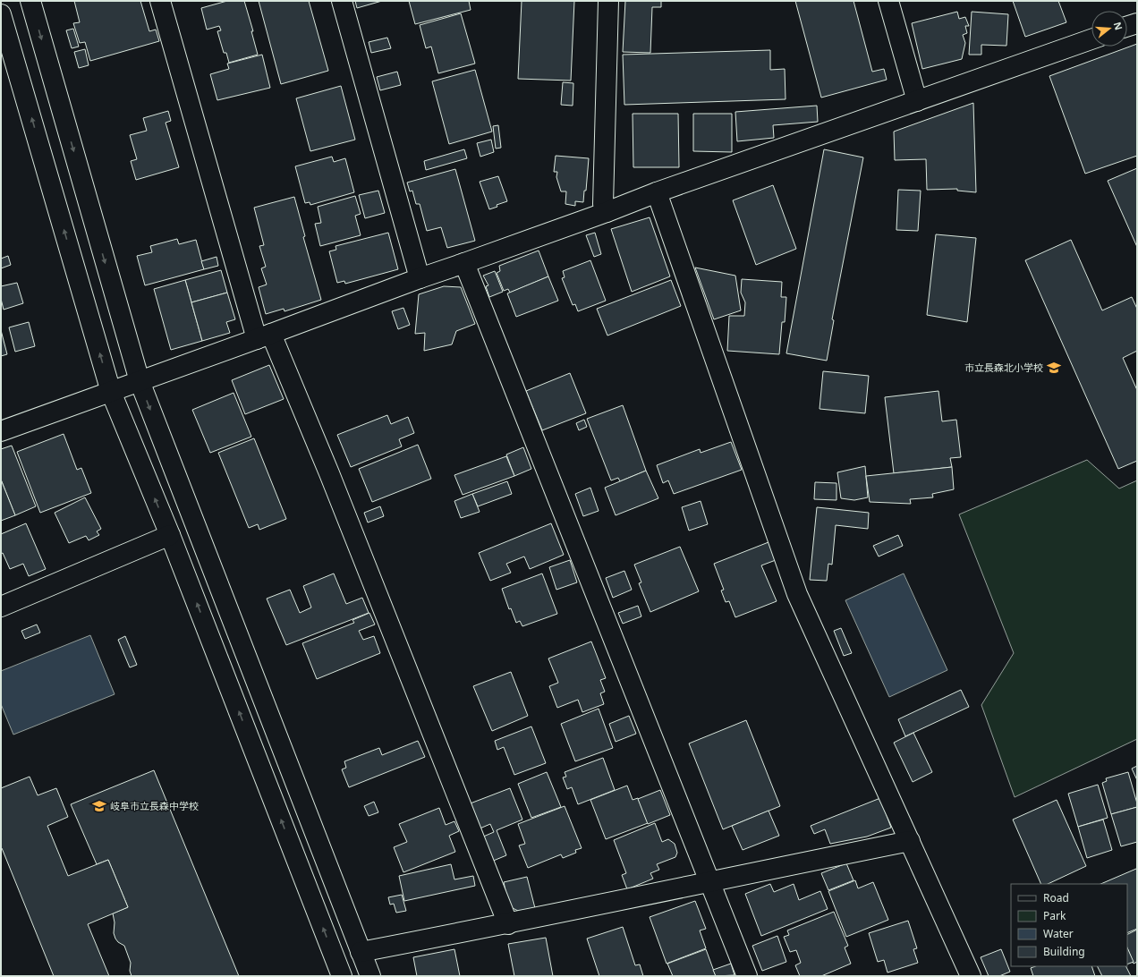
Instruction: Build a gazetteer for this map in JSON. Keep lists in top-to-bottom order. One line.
{"places":{"school or university":["市立長森北小学校","岐阜市立長森中学校"]},"legend":["Road","Park","Water","Building"],"north":"right"}
